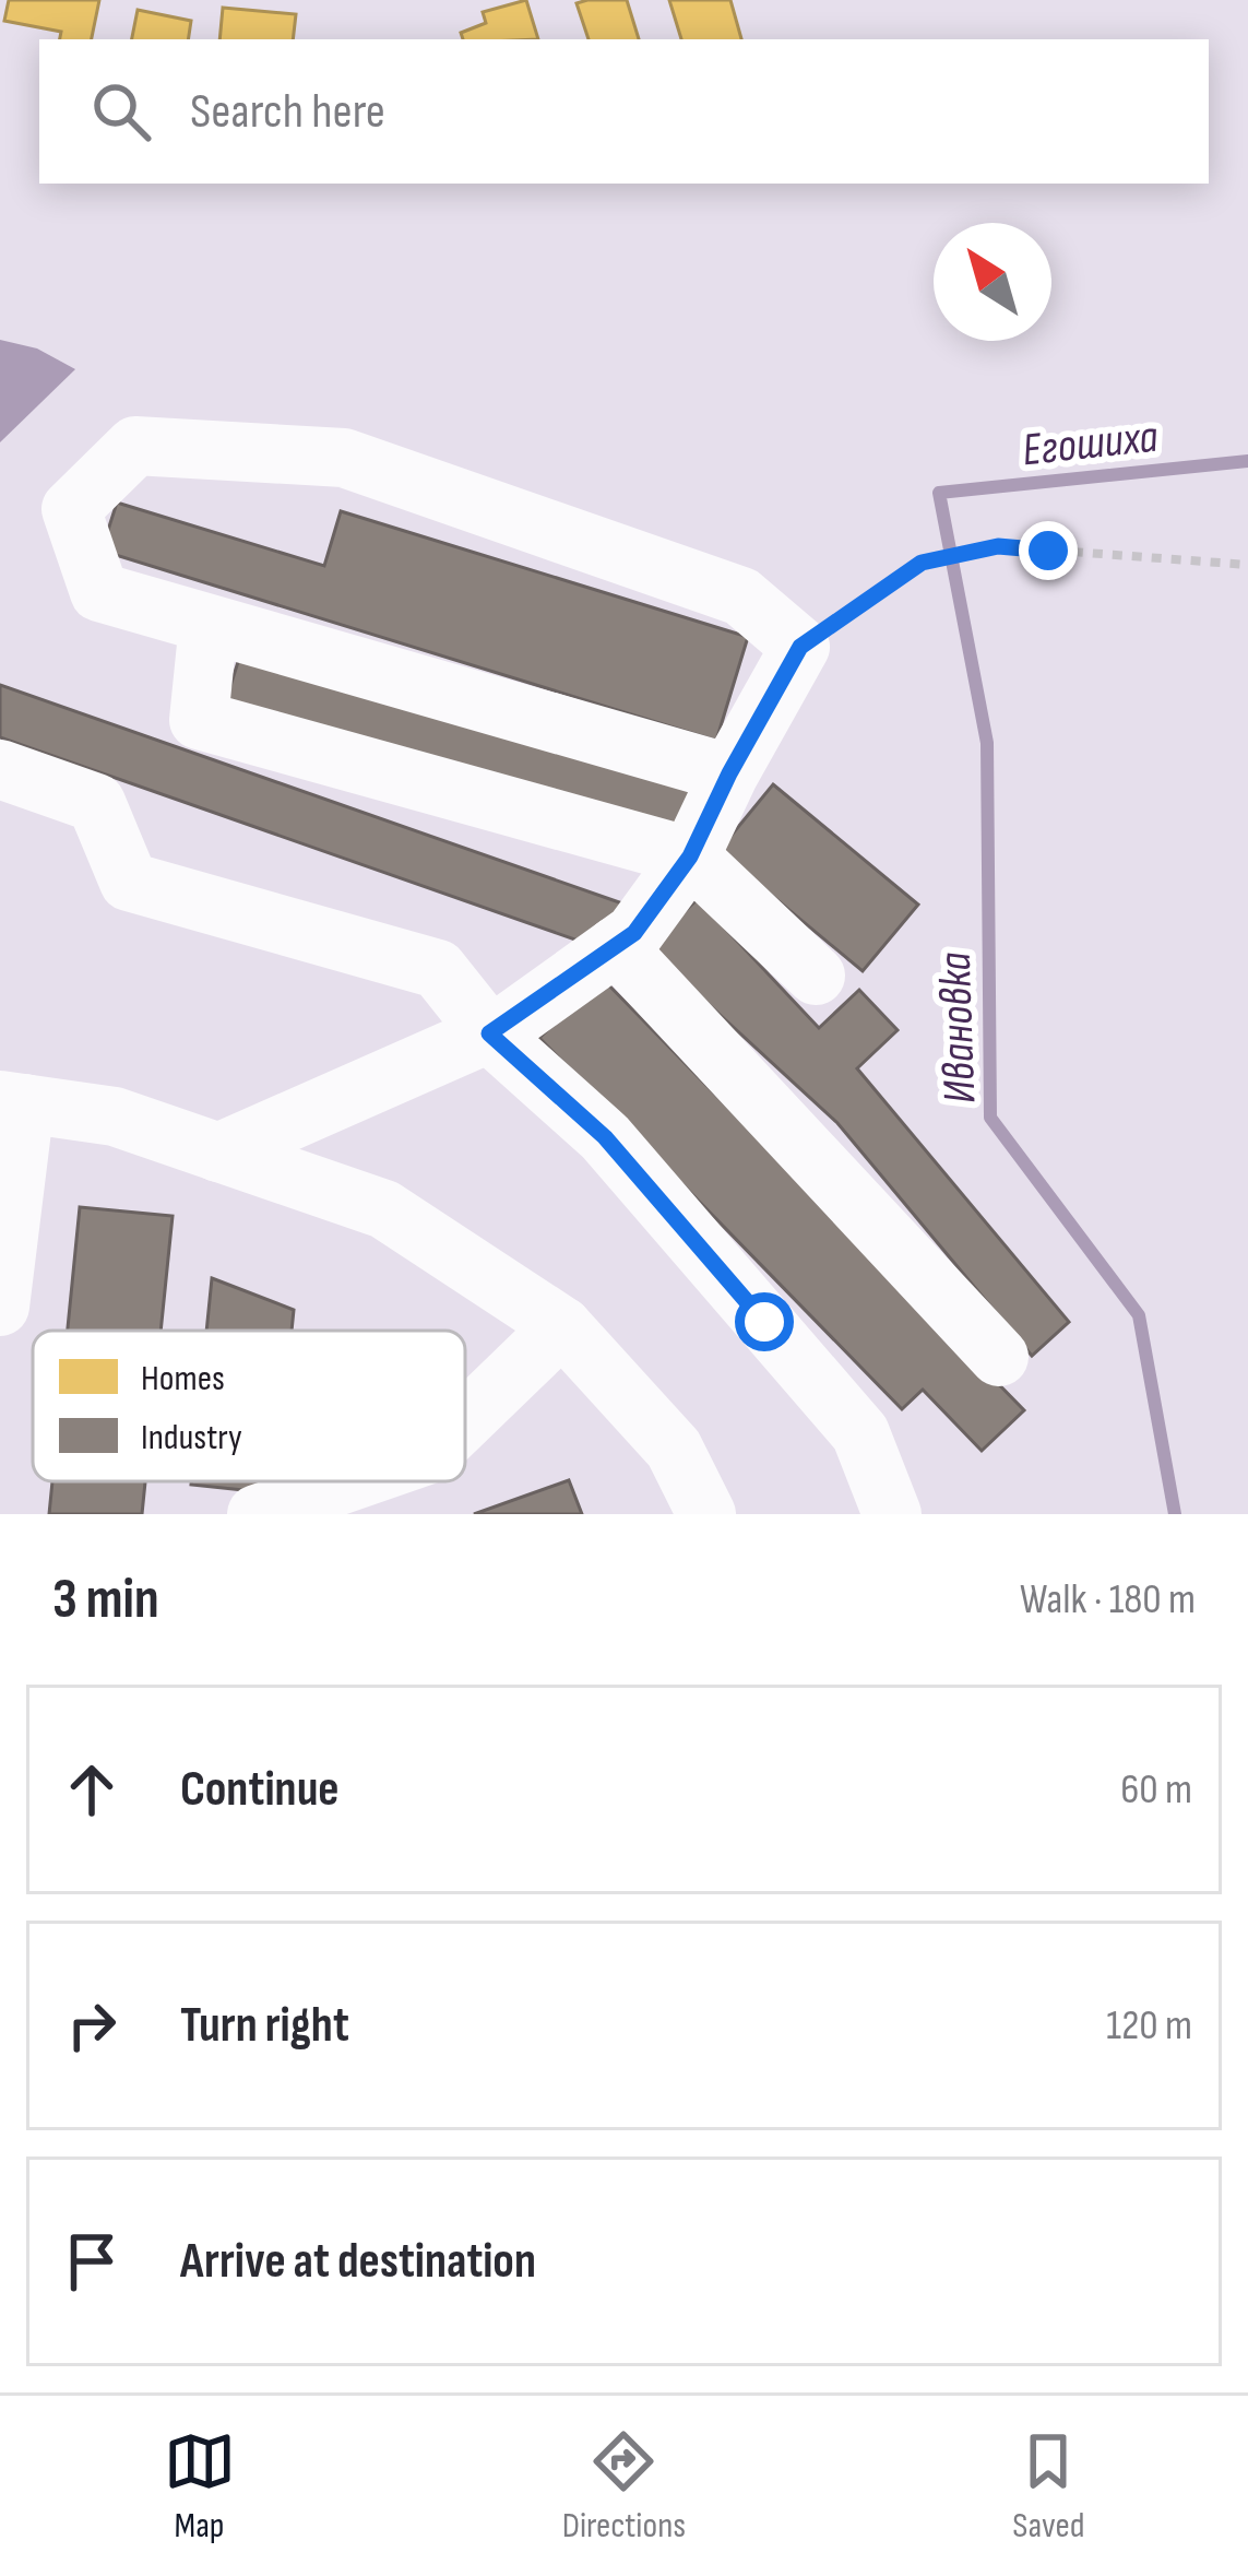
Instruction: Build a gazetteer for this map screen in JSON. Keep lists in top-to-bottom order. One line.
{"water":["Егошиха","Ивановка"],"legend":["Homes","Industry"],"north":"top left","page":{"search":"Search here","heading":["3 min","Walk · 180 m"],"list":[["Continue","60 m"],["Turn right","120 m"],"Arrive at destination"],"nav":["Map","Directions","Saved"]}}
